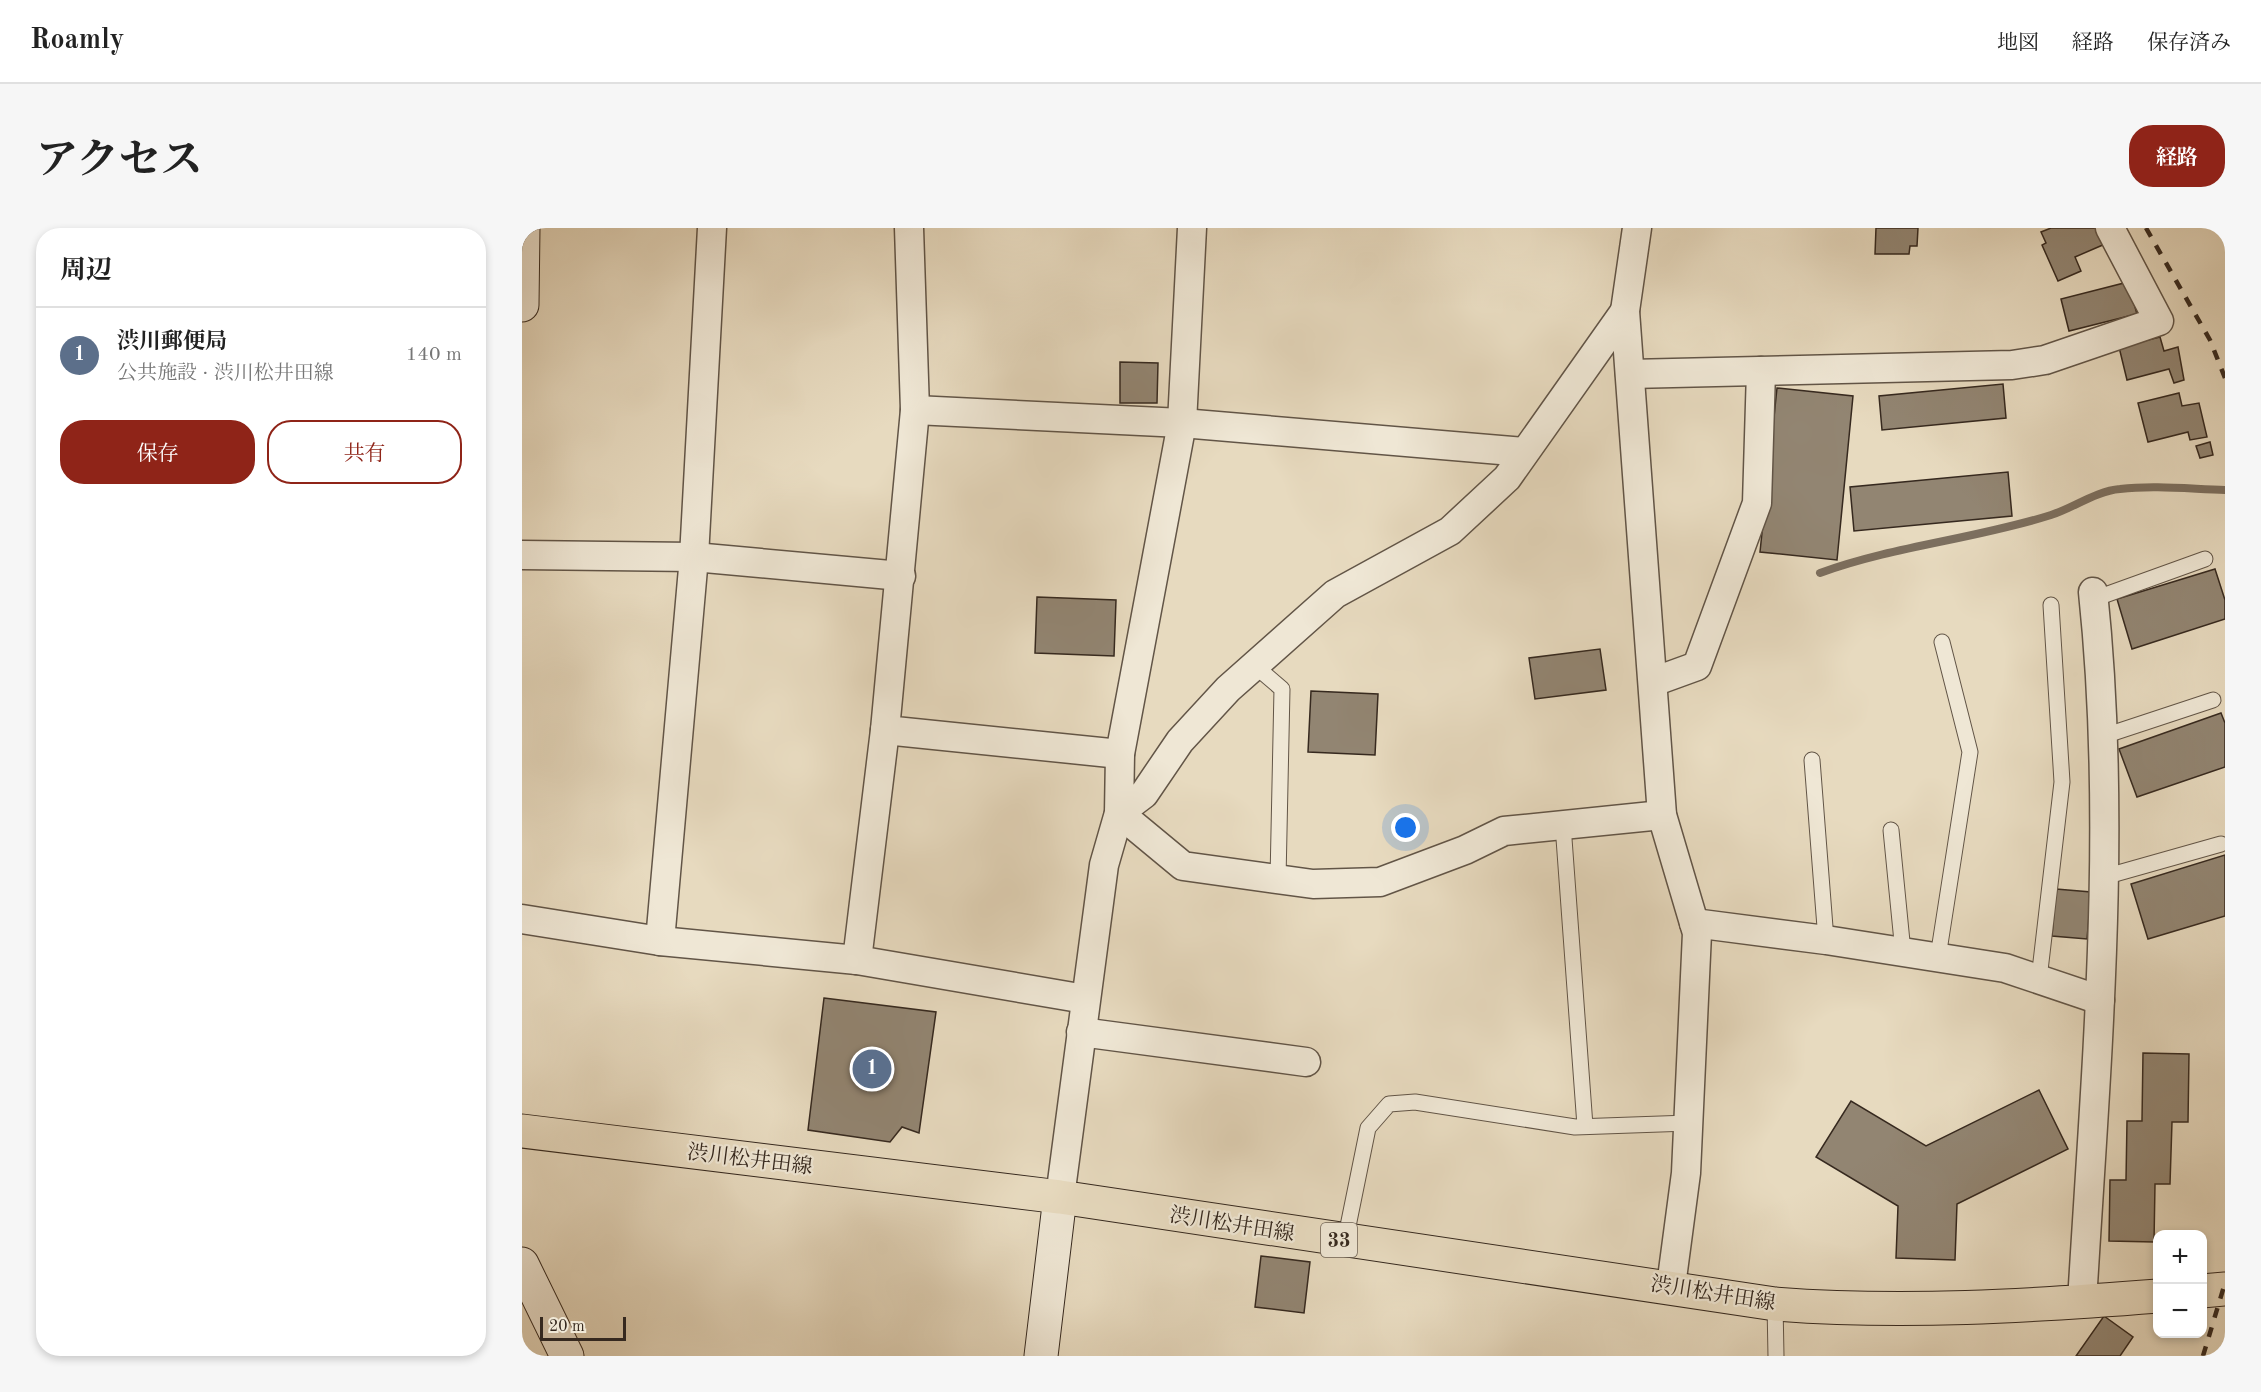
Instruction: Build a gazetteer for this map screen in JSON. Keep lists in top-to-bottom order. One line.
{"streets":{"main road":["渋川松井田線","33"]},"scale_bar":"20 m","page":{"header":"Roamly","nav":["地図","経路","保存済み"],"title":"アクセス","buttons":["経路",["保存","共有"]],"heading":"周辺","list":[{"mark":"1","name":"渋川郵便局","note":"公共施設 · 渋川松井田線","value":"140 m"}],"pins":"1","map_buttons":["+","−"],"scale":"20 m"}}
